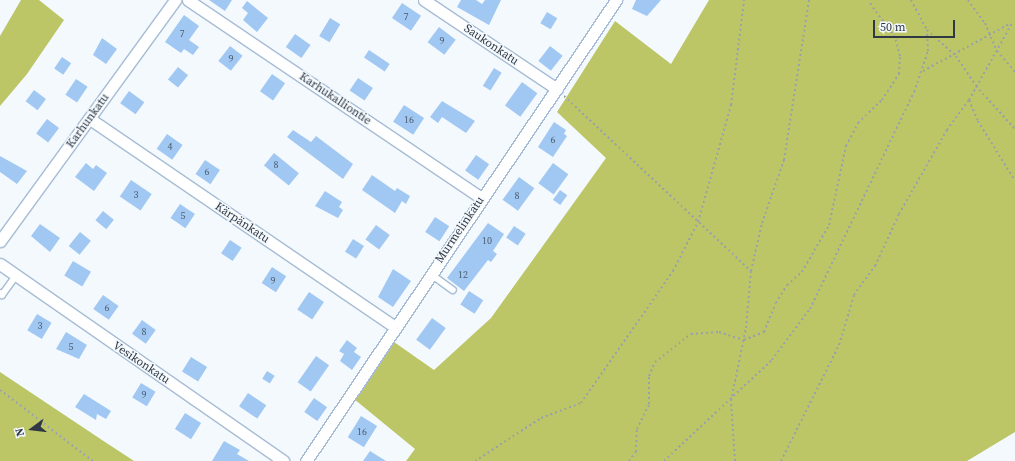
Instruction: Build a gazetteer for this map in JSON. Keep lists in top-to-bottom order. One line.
{"streets":{"street":["Saukonkatu","Karhukalliontie","Karhunkatu","Kärpänkatu","Murmelinkatu","Vesikonkatu"]},"crossings":[["Saukonkatu","Murmelinkatu"],["Karhukalliontie","Murmelinkatu"],["Karhunkatu","Kärpänkatu"],["Kärpänkatu","Murmelinkatu"]],"house_numbers":["7","7","9","9","16","6","4","8","6","3","8","5","10","12","9","6","3","8","5","9","16"],"scale_bar":"50 m","north":"left"}
